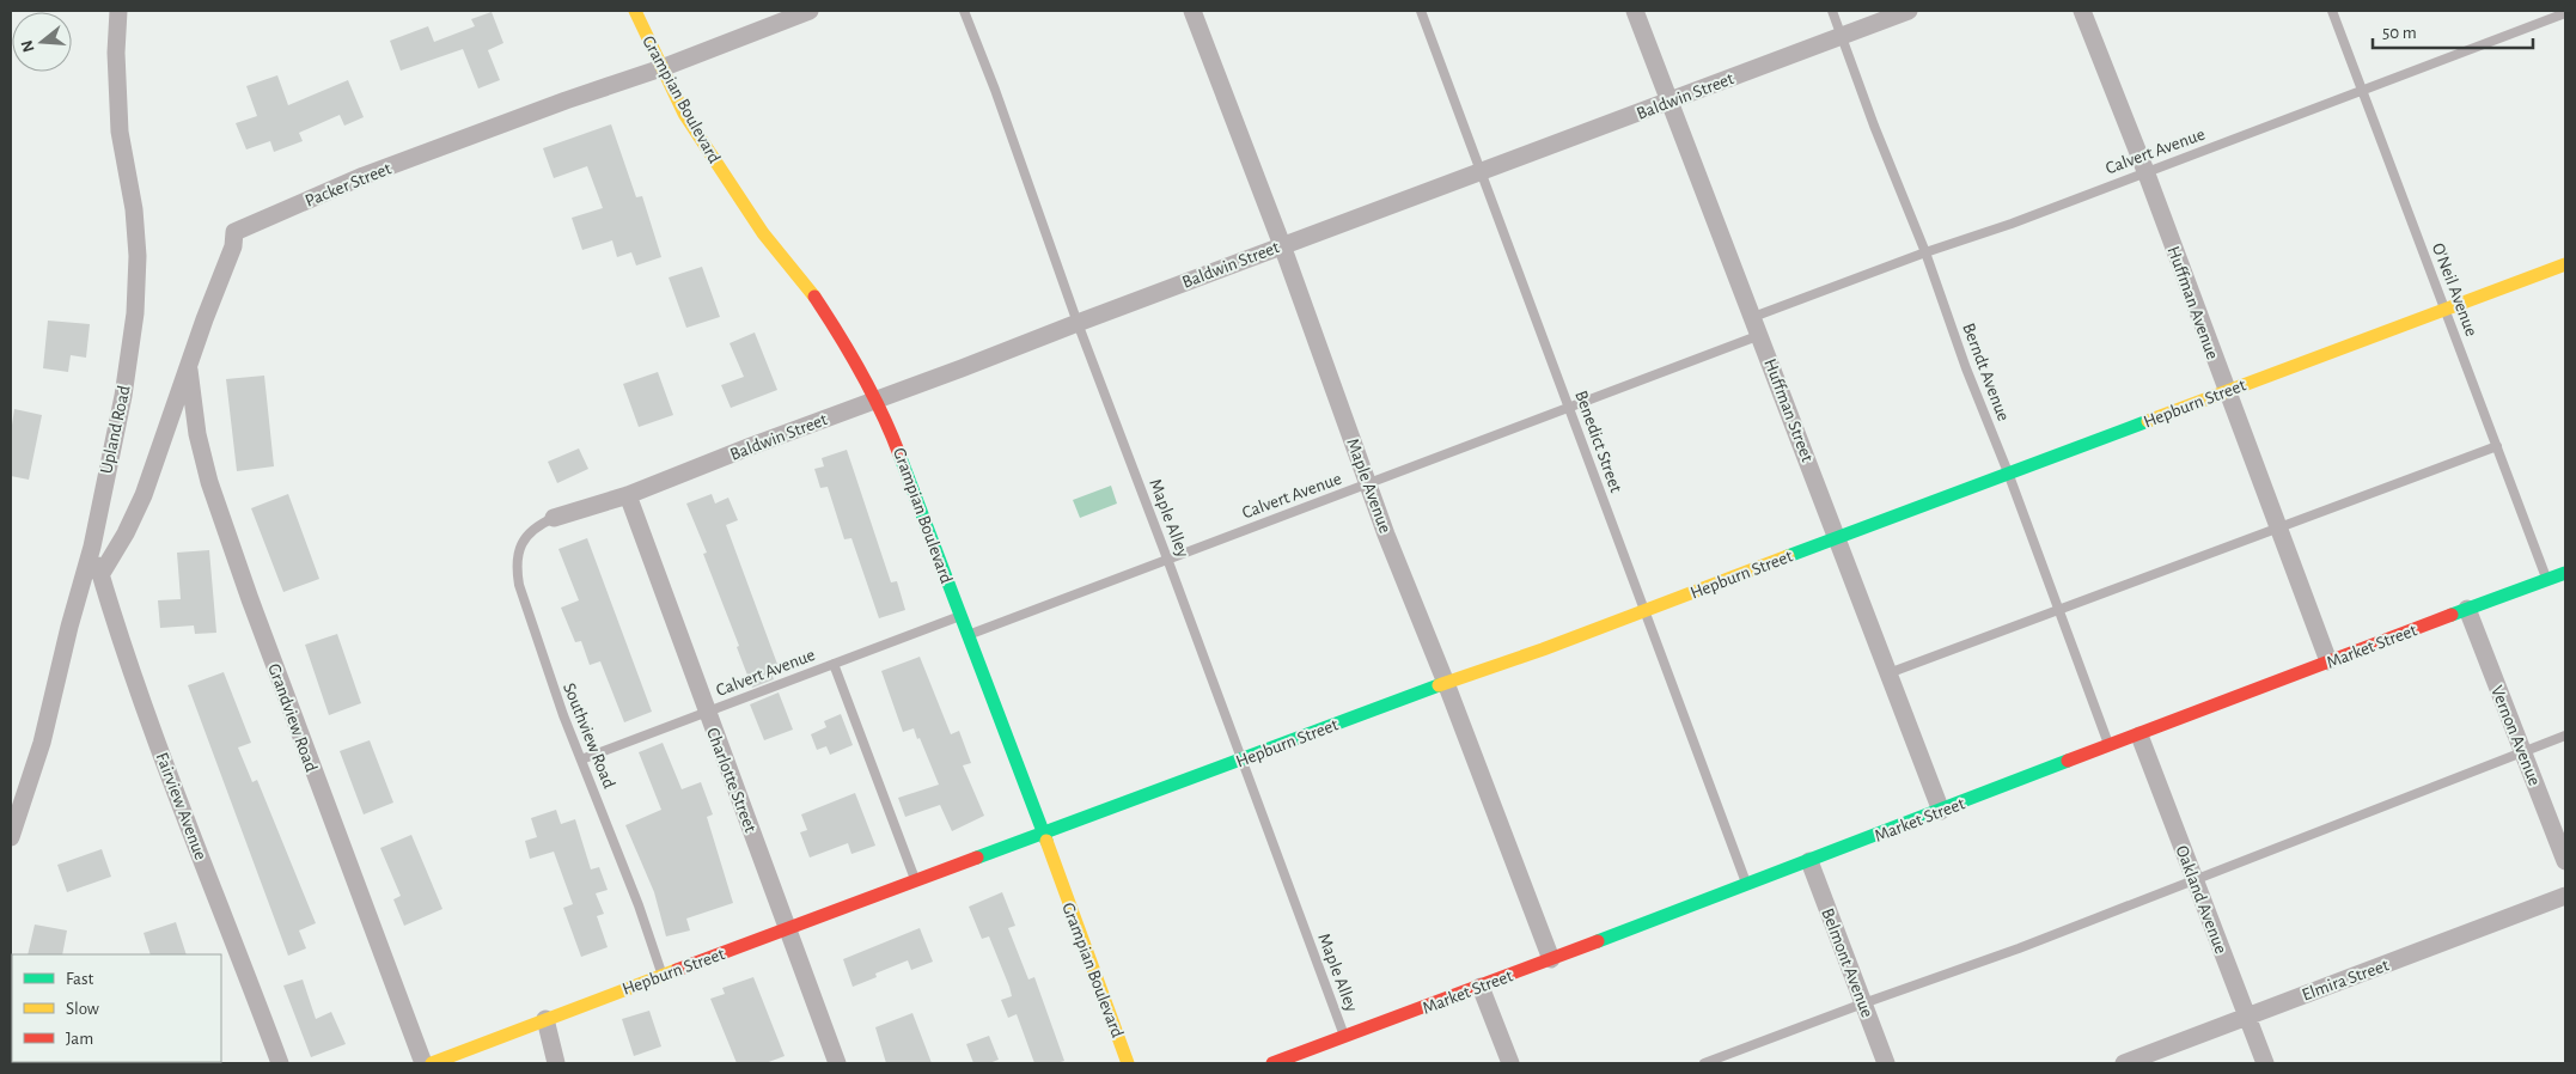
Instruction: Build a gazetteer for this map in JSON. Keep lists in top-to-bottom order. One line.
{"streets":{"street":["Baldwin Street","Grampian Boulevard","Packer Street","Huffman Avenue","Hepburn Street","Huffman Street","Upland Road","Maple Avenue","Market Street","Grandview Road","Vernon Avenue","Charlotte Street","Fairview Avenue","Oakland Avenue","Belmont Avenue","Elmira Street"],"lane":["Calvert Avenue","O'Neil Avenue","Berndt Avenue","Benedict Street","Maple Alley","Southview Road"]},"crossings":[["Baldwin Street","Grampian Boulevard"],["Baldwin Street","Berndt Avenue"],["Baldwin Street","Huffman Street"],["Baldwin Street","Benedict Street"],["Baldwin Street","Maple Avenue"],["Baldwin Street","Maple Alley"],["Baldwin Street","Southview Road"],["Baldwin Street","Charlotte Street"],["Grampian Boulevard","Calvert Avenue"],["Grampian Boulevard","Packer Street"],["Grampian Boulevard","Hepburn Street"],["Calvert Avenue","O'Neil Avenue"],["Calvert Avenue","Huffman Avenue"],["Calvert Avenue","Berndt Avenue"],["Calvert Avenue","Huffman Street"],["Calvert Avenue","Benedict Street"],["Calvert Avenue","Maple Avenue"],["Calvert Avenue","Maple Alley"],["Calvert Avenue","Southview Road"],["Calvert Avenue","Charlotte Street"],["Packer Street","Grandview Road"],["Packer Street","Fairview Avenue"],["O'Neil Avenue","Hepburn Street"],["O'Neil Avenue","Market Street"],["Huffman Avenue","Hepburn Street"],["Huffman Avenue","Market Street"],["Berndt Avenue","Hepburn Street"],["Berndt Avenue","Market Street"],["Hepburn Street","Huffman Street"],["Hepburn Street","Benedict Street"],["Hepburn Street","Maple Avenue"],["Hepburn Street","Maple Alley"],["Hepburn Street","Southview Road"],["Hepburn Street","Charlotte Street"],["Huffman Street","Market Street"],["Upland Road","Fairview Avenue"],["Benedict Street","Market Street"],["Maple Avenue","Market Street"],["Maple Alley","Market Street"],["Market Street","Vernon Avenue"],["Market Street","Oakland Avenue"],["Market Street","Belmont Avenue"],["Oakland Avenue","Elmira Street"]],"legend":["Fast","Slow","Jam"],"scale_bar":"50 m","north":"left"}
